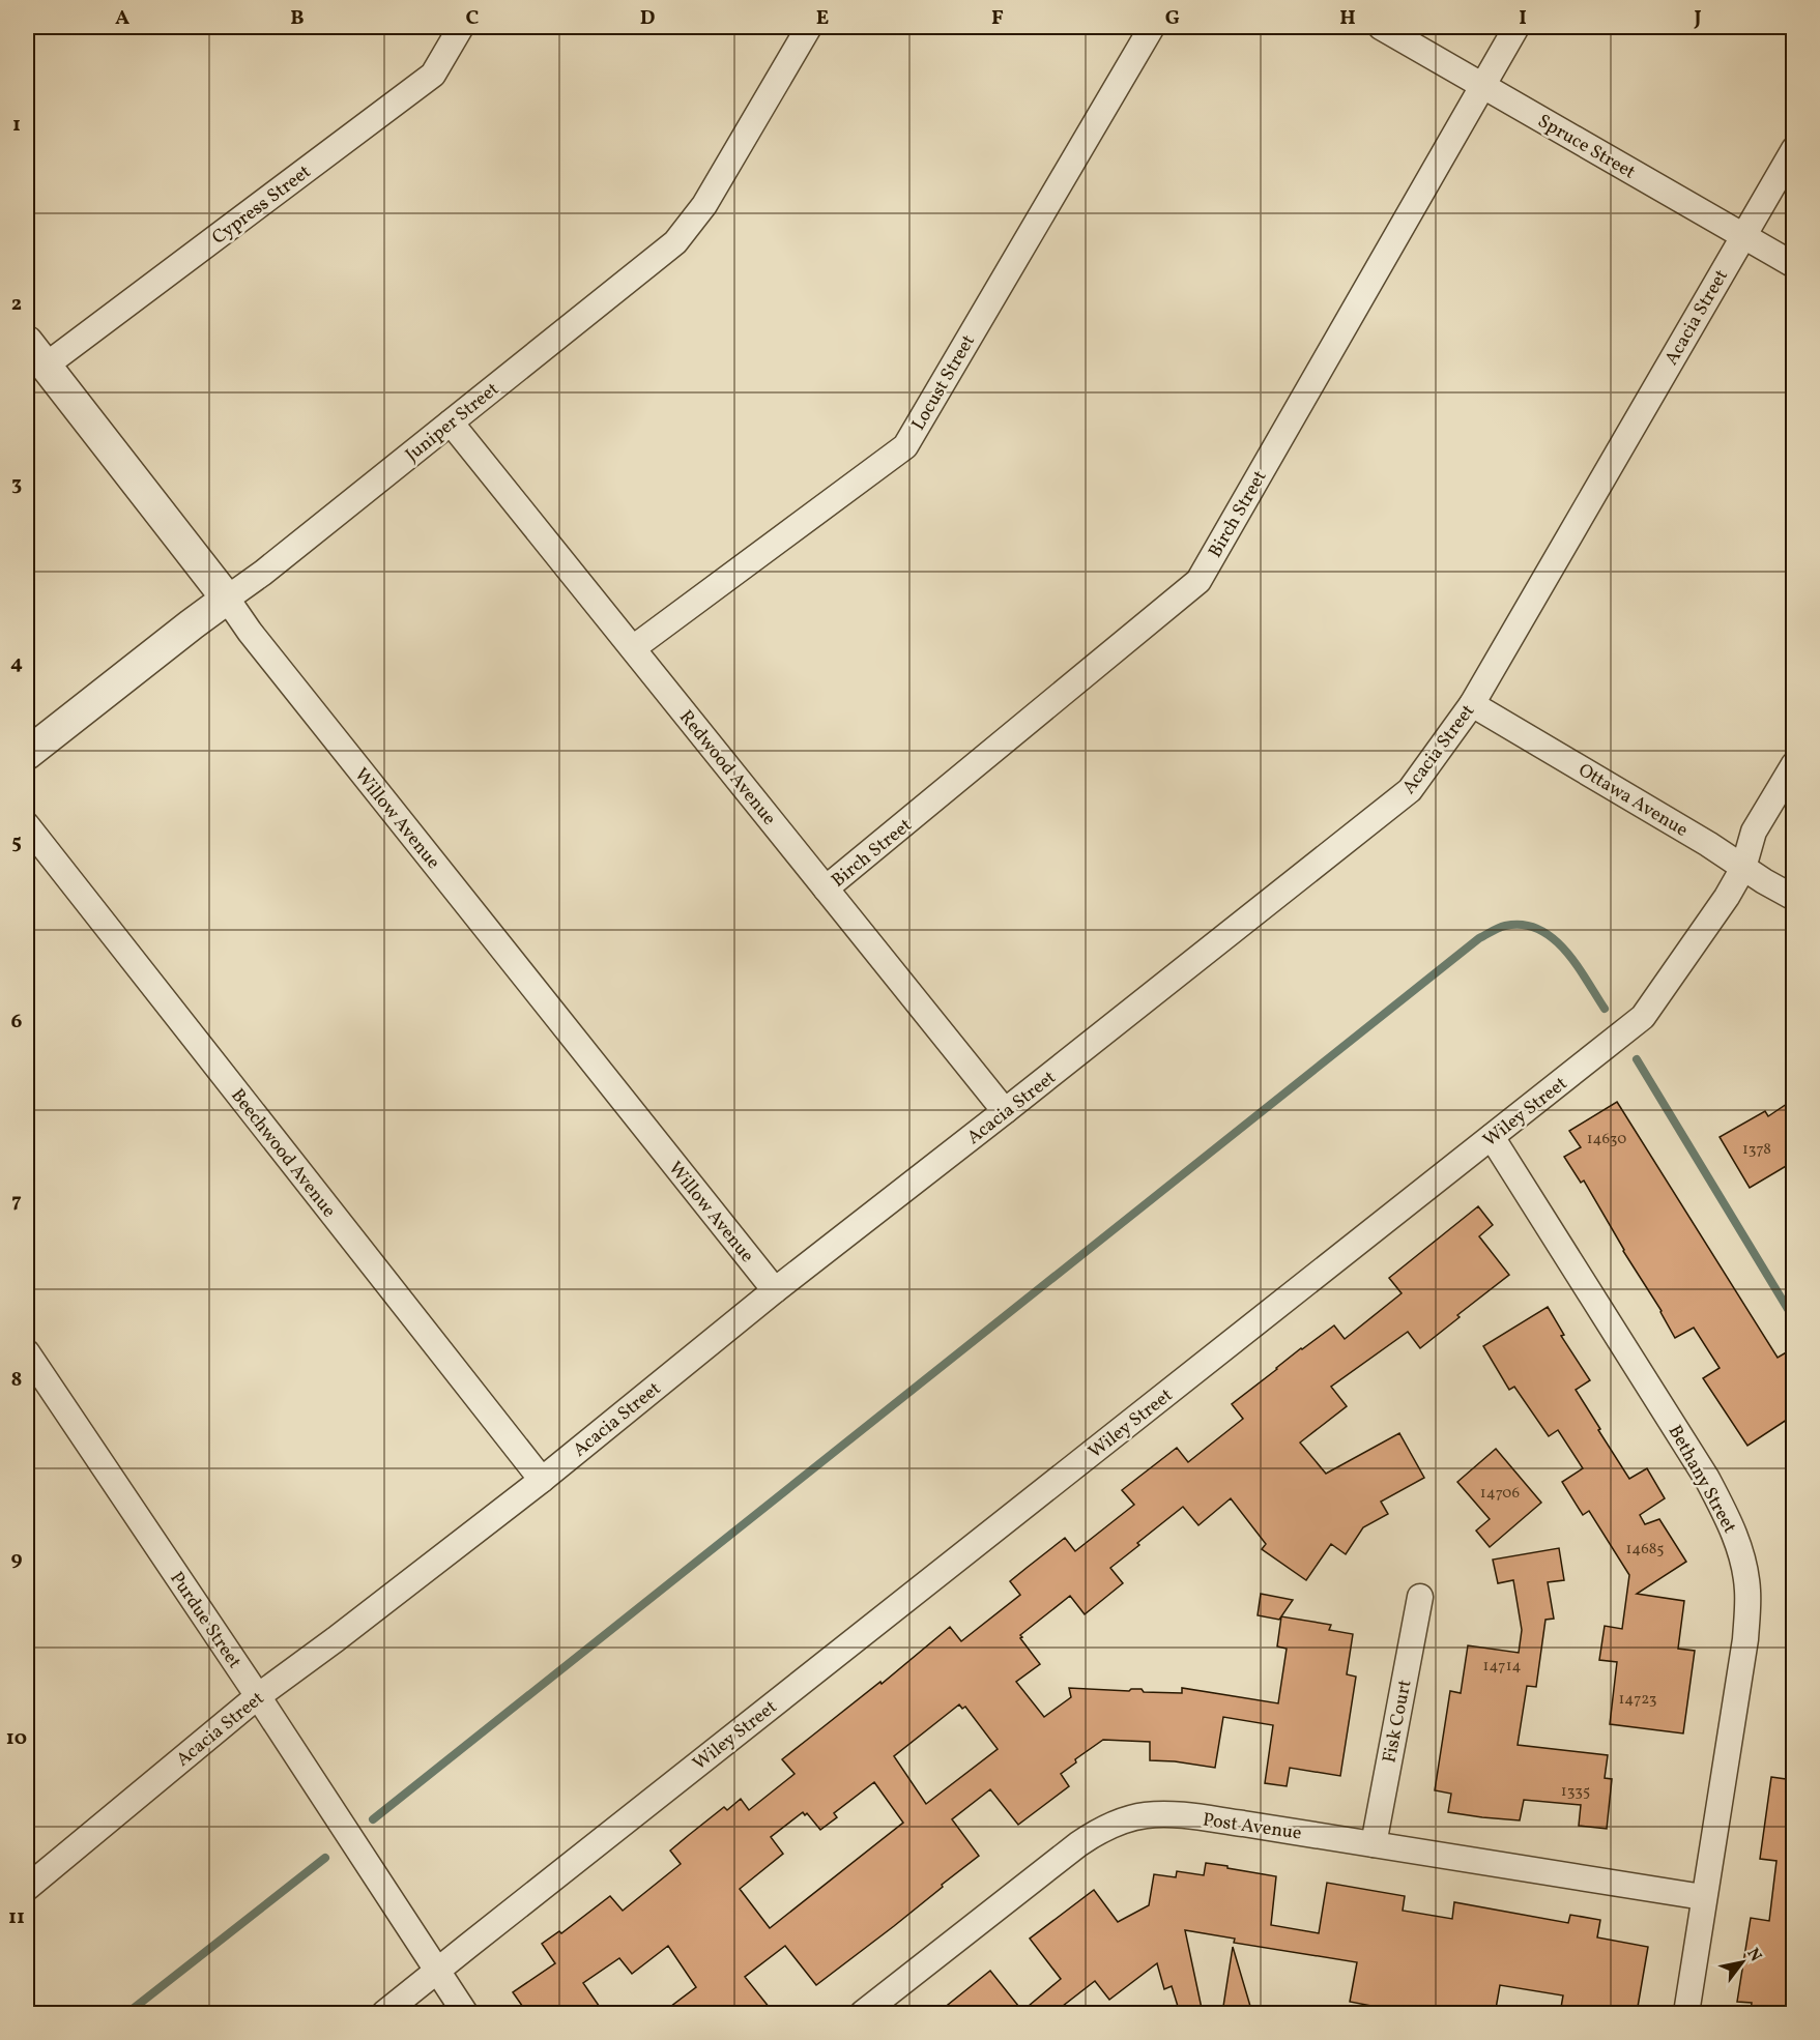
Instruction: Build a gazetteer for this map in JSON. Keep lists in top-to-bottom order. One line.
{"streets":{"street":["Spruce Street","Cypress Street","Acacia Street","Locust Street","Juniper Street","Birch Street","Redwood Avenue","Ottawa Avenue","Willow Avenue","Wiley Street","Beechwood Avenue","Bethany Street","Purdue Street","Fisk Court","Post Avenue"]},"crossings":[["Spruce Street","Acacia Street"],["Spruce Street","Birch Street"],["Cypress Street","Willow Avenue"],["Acacia Street","Redwood Avenue"],["Acacia Street","Ottawa Avenue"],["Acacia Street","Willow Avenue"],["Acacia Street","Beechwood Avenue"],["Acacia Street","Purdue Street"],["Locust Street","Redwood Avenue"],["Juniper Street","Redwood Avenue"],["Juniper Street","Willow Avenue"],["Birch Street","Redwood Avenue"],["Ottawa Avenue","Wiley Street"],["Wiley Street","Bethany Street"],["Wiley Street","Purdue Street"],["Bethany Street","Post Avenue"],["Fisk Court","Post Avenue"]],"house_numbers":["14630","1378","14706","14685","14714","14723","1335"],"north":"top right","grid":{"columns":["A","B","C","D","E","F","G","H","I","J"],"rows":["1","2","3","4","5","6","7","8","9","10","11"]}}
